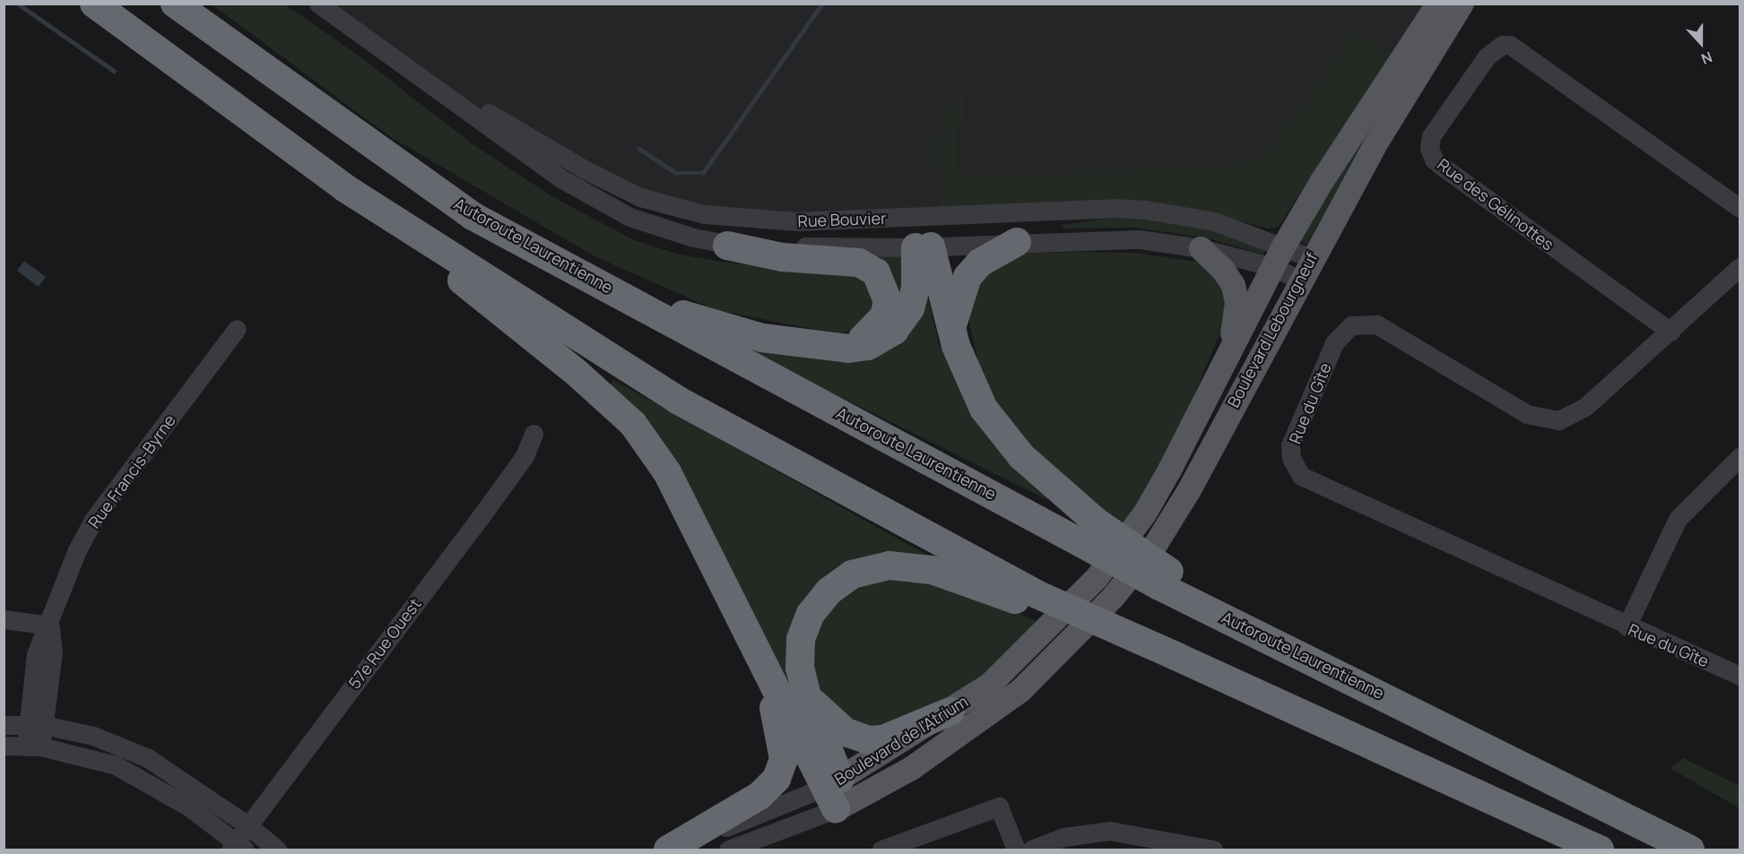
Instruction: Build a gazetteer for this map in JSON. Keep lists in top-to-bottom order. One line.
{"streets":{"highway":["Autoroute Laurentienne"],"main road":["Boulevard Lebourgneuf","Boulevard de l'Atrium"],"street":["Rue des Gélinottes","Rue Bouvier","Rue du Gîte","Rue Francis-Byrne","57e Rue Ouest"]},"crossings":[["Rue des Gélinottes","Rue du Gîte"],["Rue Bouvier","Boulevard Lebourgneuf"],["Boulevard Lebourgneuf","Boulevard de l'Atrium"]],"north":"bottom"}
